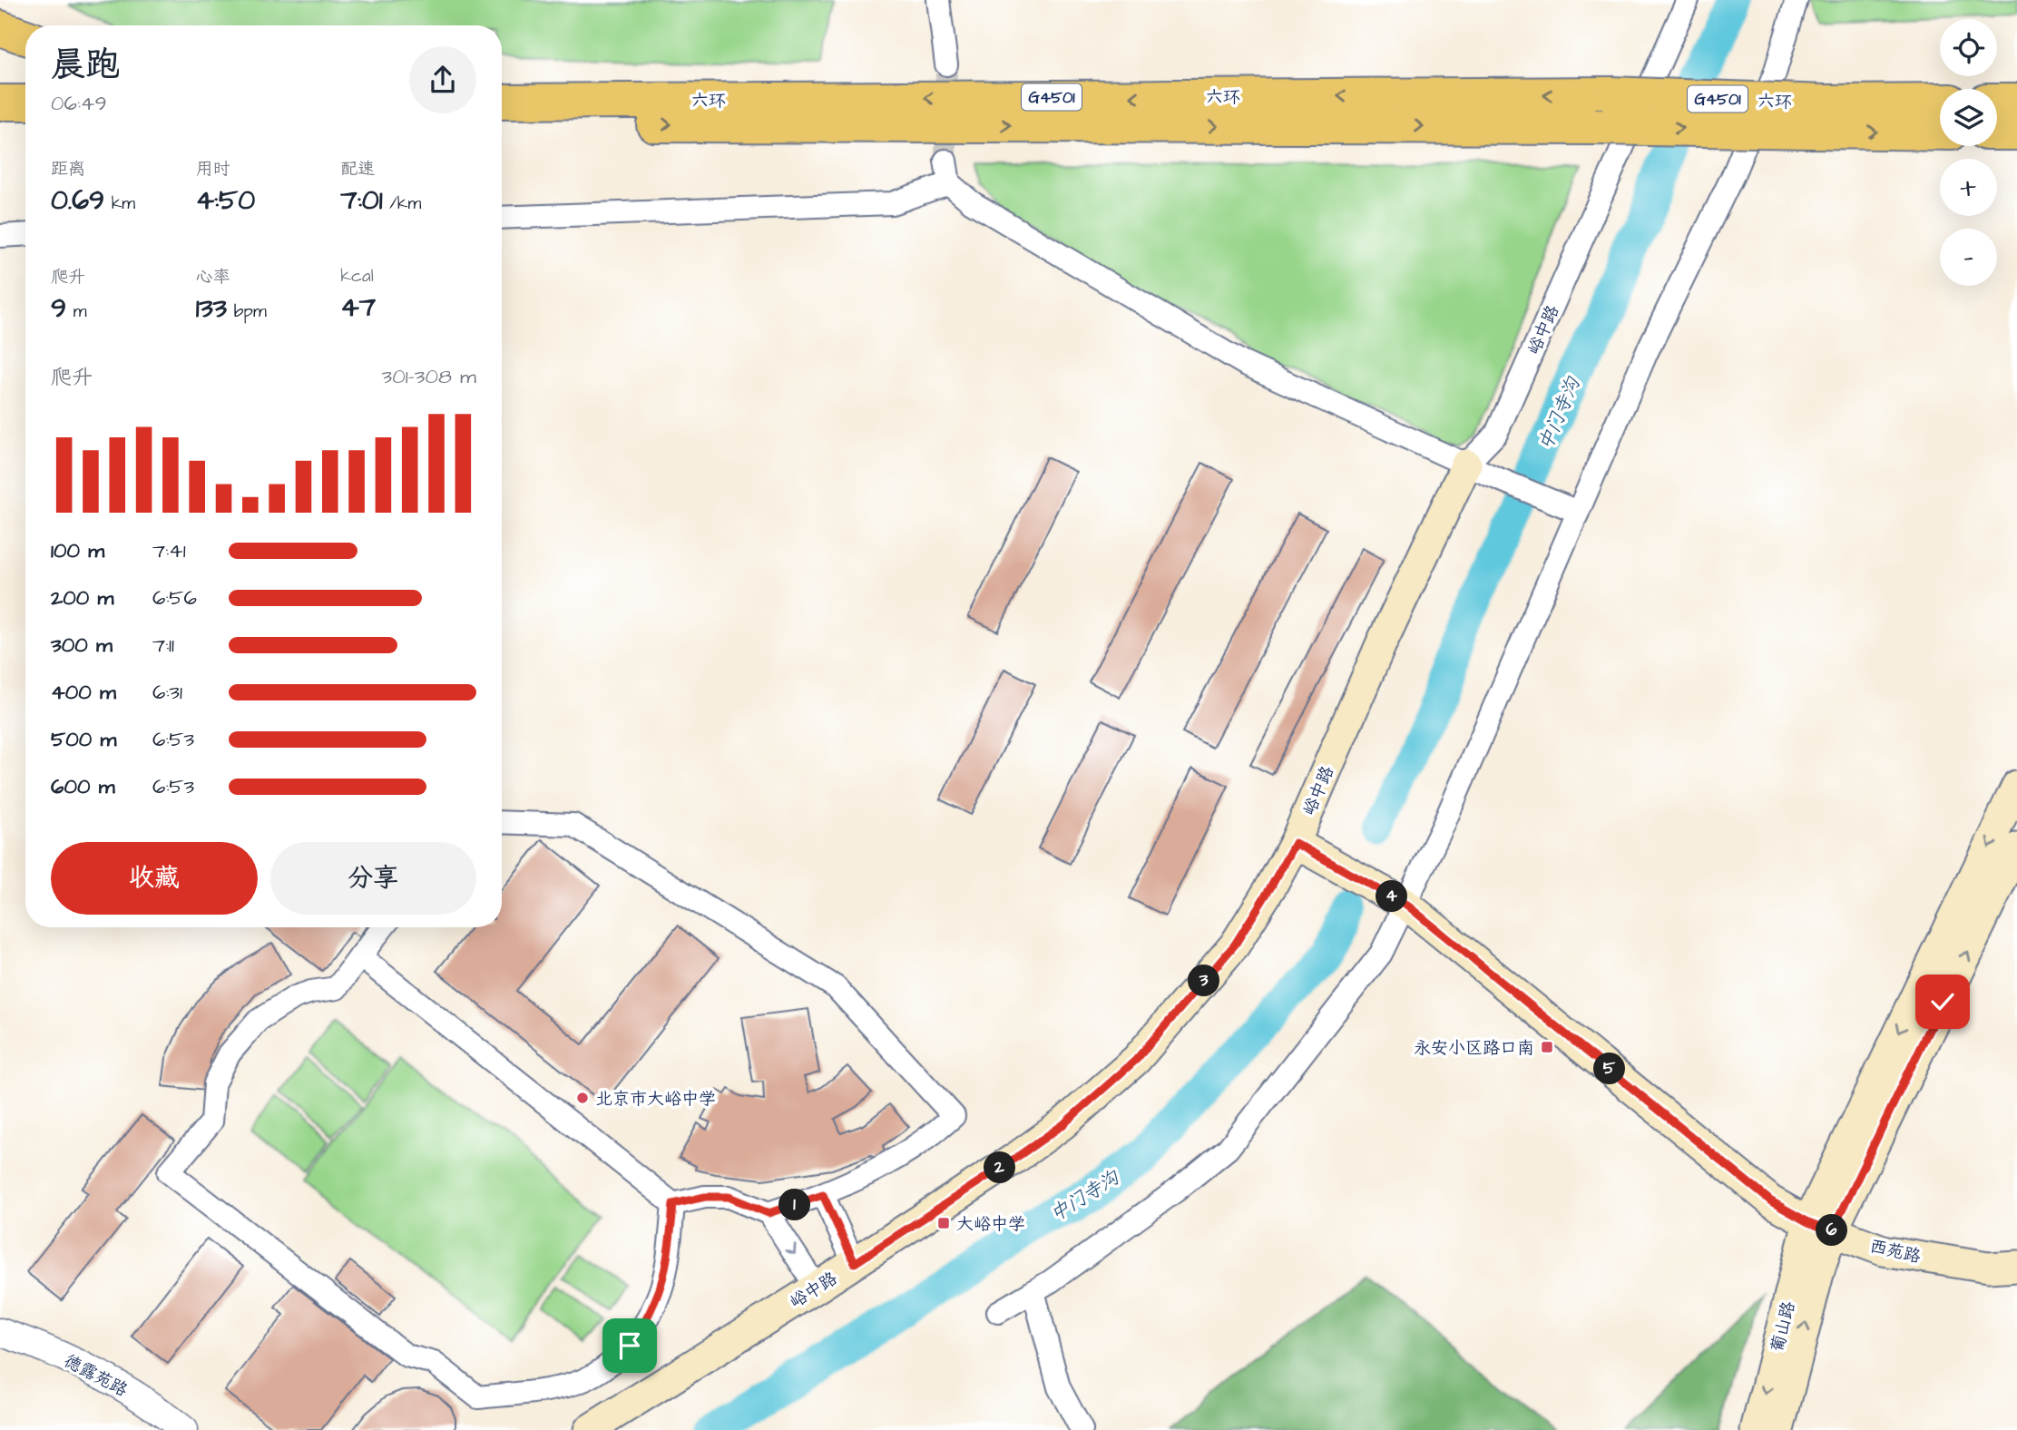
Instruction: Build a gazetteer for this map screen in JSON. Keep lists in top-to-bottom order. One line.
{"streets":{"highway":["六环","G4501"],"main road":["峪中路","西苑路","葡山路"],"street":["德露苑路"]},"crossings":[["峪中路","西苑路"],["西苑路","葡山路"]],"water":["中门寺沟"],"places":{"transit":["永安小区路口南","大峪中学"],"other":["北京市大峪中学"]},"page":{"map_buttons":["+","−"],"heading":["晨跑","06:49"],"stats":[["距离","0.69 km"],["用时","4:50"],["配速","7:01 /km"],["爬升","9 m"],["心率","133 bpm"],["kcal","47"]],"chart":["爬升","301–308 m"],"list":[{"name":"100 m","note":"7:41"},{"name":"200 m","note":"6:56"},{"name":"300 m","note":"7:11"},{"name":"400 m","note":"6:31"},{"name":"500 m","note":"6:53"},{"name":"600 m","note":"6:53"}],"buttons":["收藏","分享"],"pins":["4","3","5","2","1","6"]}}
